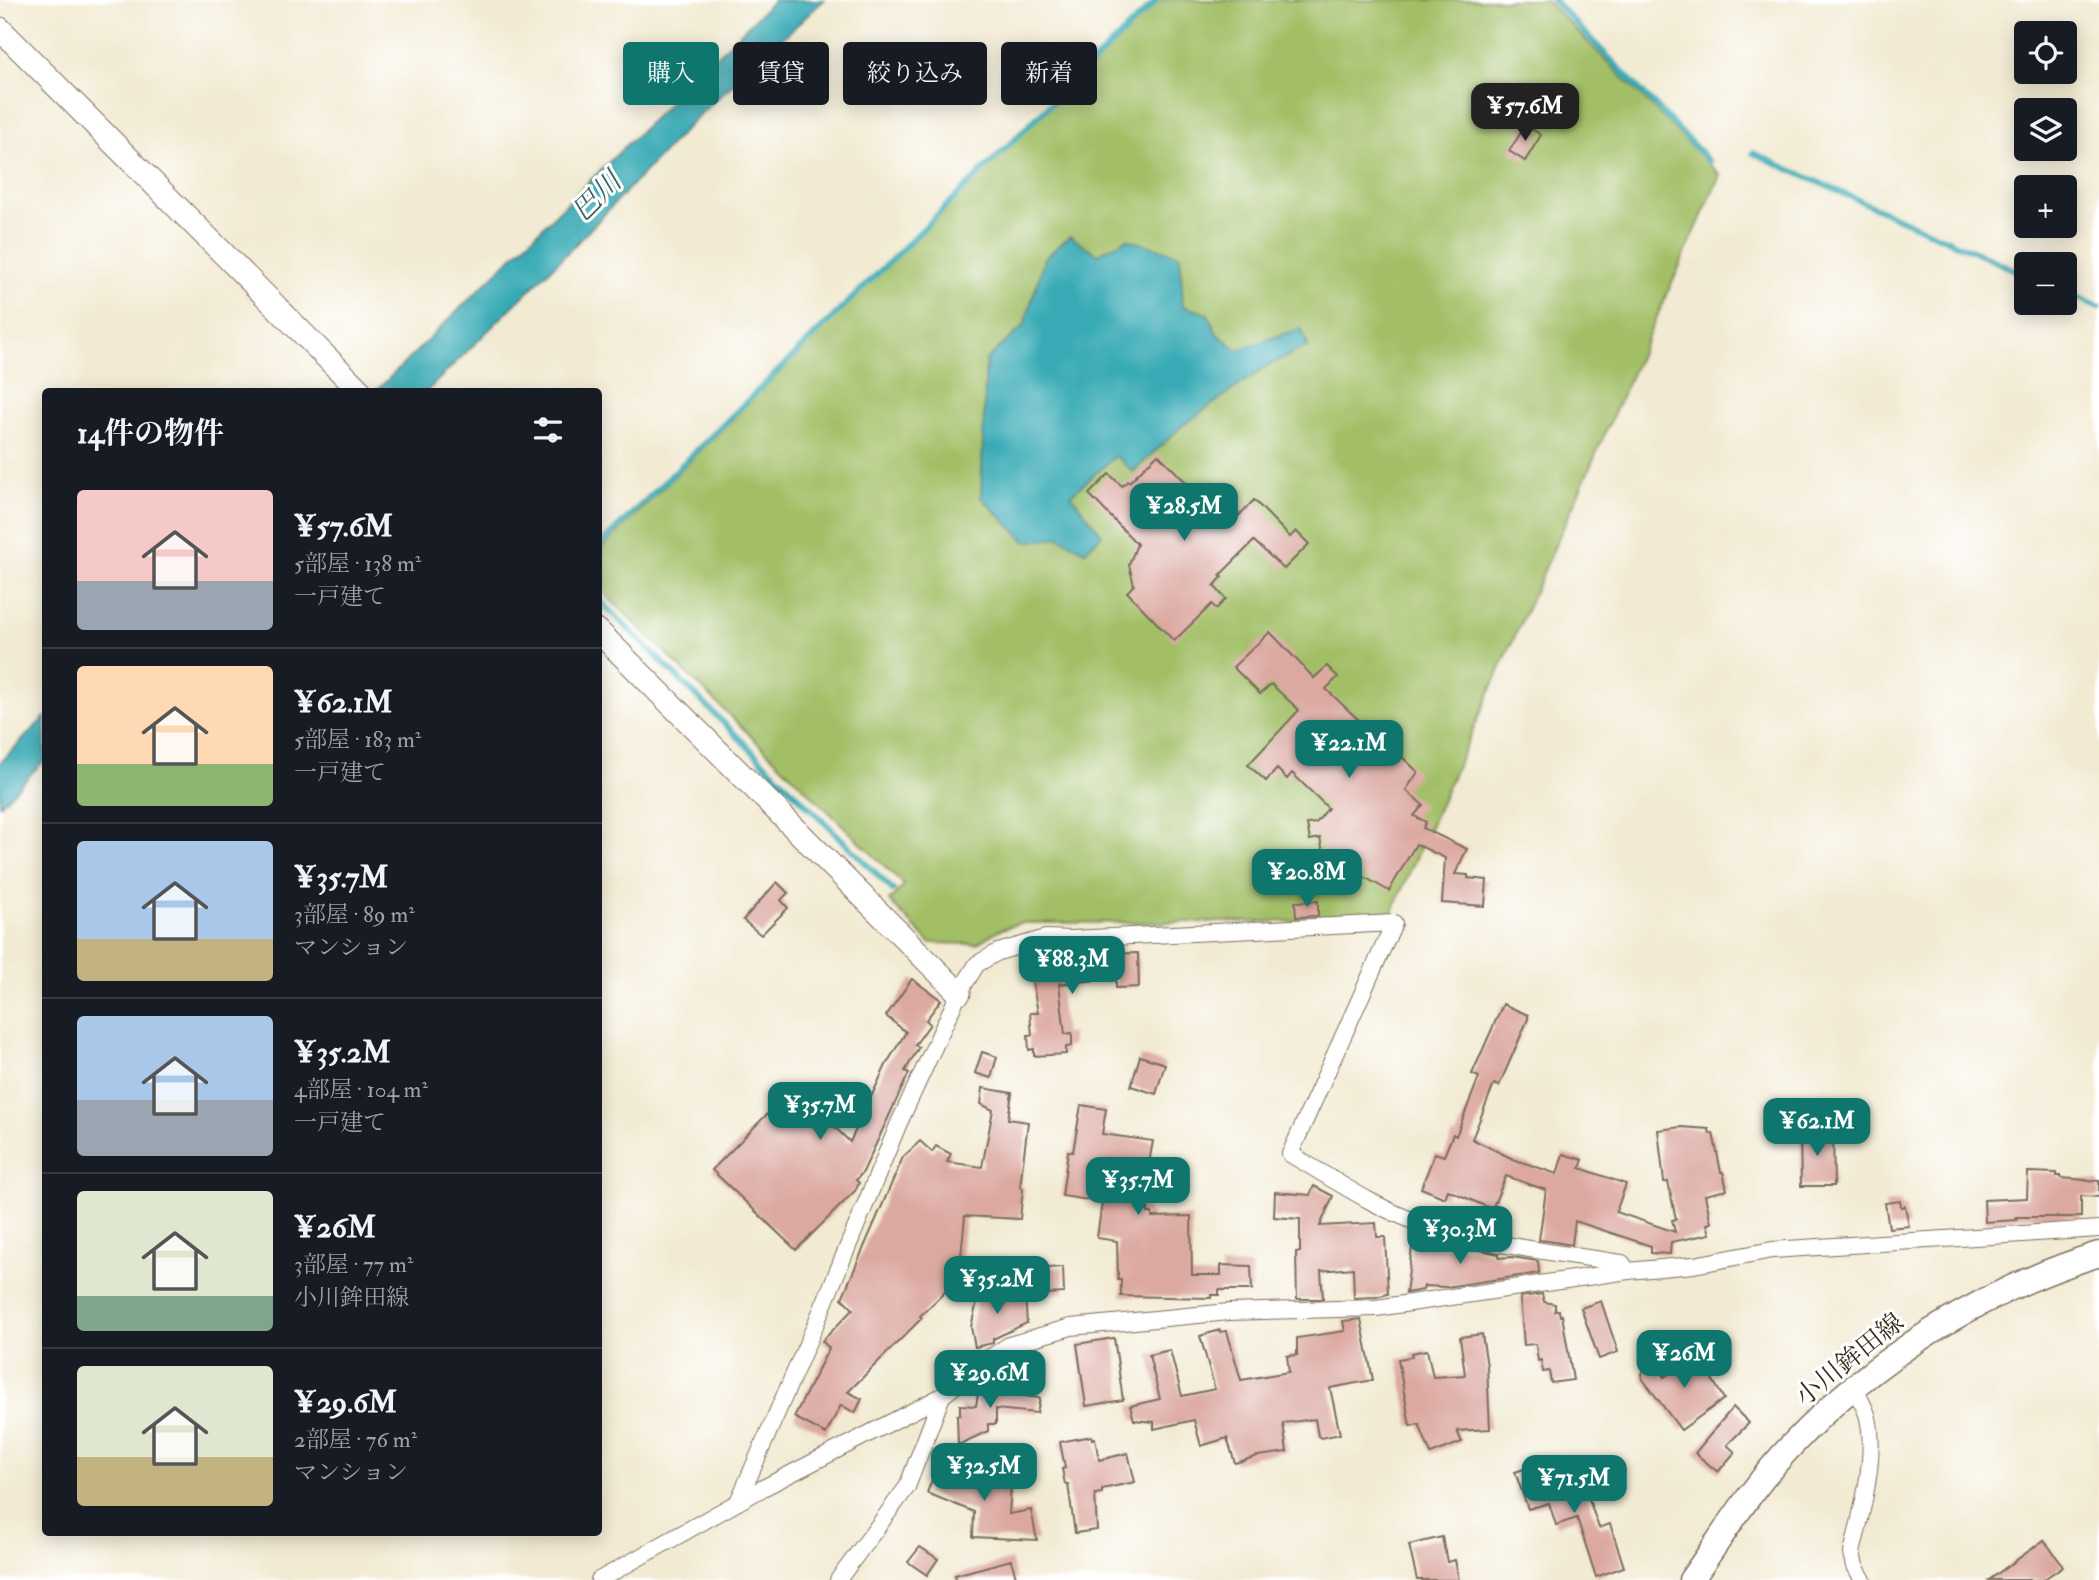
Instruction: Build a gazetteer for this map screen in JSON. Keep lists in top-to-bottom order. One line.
{"streets":{"main road":["小川鉾田線"]},"water":["巴川"],"page":{"map_buttons":["+","−"],"chip":["購入","賃貸","絞り込み","新着"],"price":["¥57.6M","¥28.5M","¥22.1M","¥20.8M","¥88.3M","¥35.7M","¥62.1M","¥35.7M","¥30.3M","¥35.2M","¥26M","¥29.6M","¥32.5M","¥71.5M"],"heading":"14件の物件","list":[{"name":"¥57.6M","note":"5部屋 · 138 m² · 一戸建て"},{"name":"¥62.1M","note":"5部屋 · 183 m² · 一戸建て"},{"name":"¥35.7M","note":"3部屋 · 89 m² · マンション"},{"name":"¥35.2M","note":"4部屋 · 104 m² · 一戸建て"},{"name":"¥26M","note":"3部屋 · 77 m² · 小川鉾田線"},{"name":"¥29.6M","note":"2部屋 · 76 m² · マンション"}]}}
